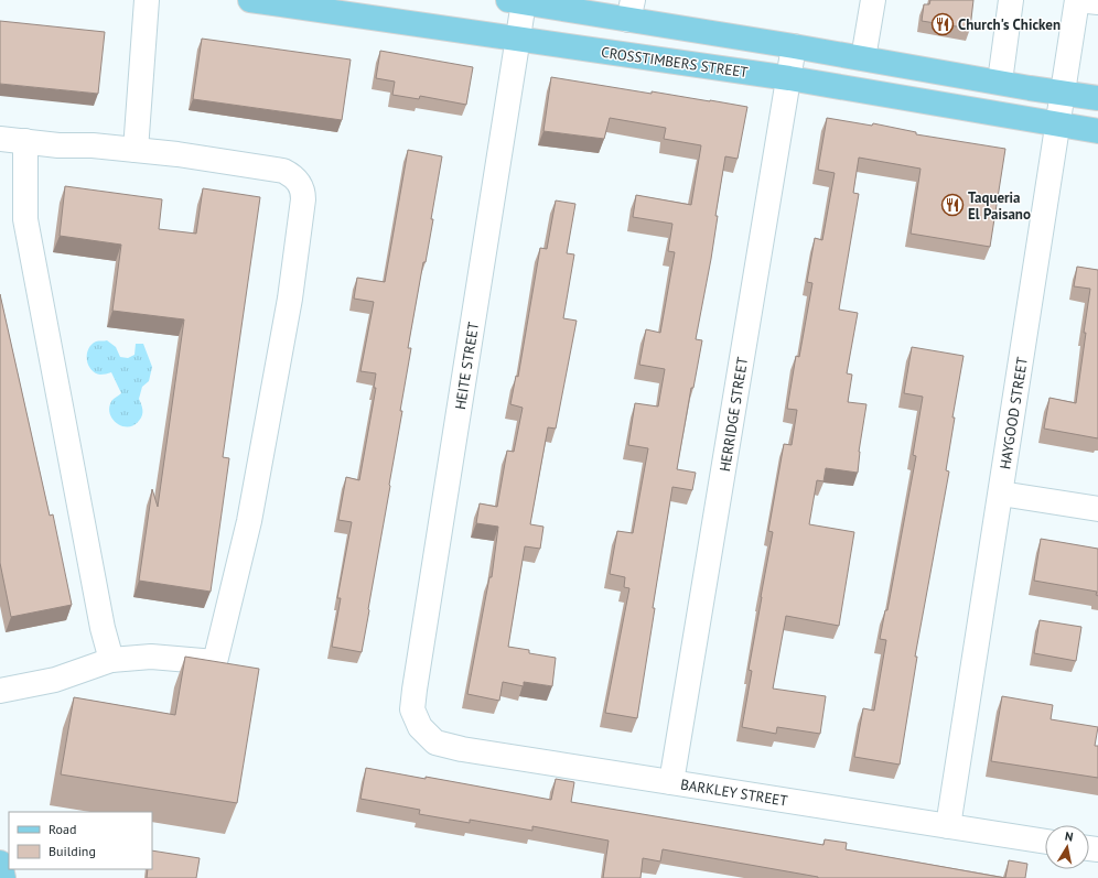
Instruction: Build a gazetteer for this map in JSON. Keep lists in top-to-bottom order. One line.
{"streets":{"main road":["CROSSTIMBERS STREET"],"street":["HEITE STREET","HAYGOOD STREET","HERRIDGE STREET","BARKLEY STREET"]},"crossings":[["CROSSTIMBERS STREET","HEITE STREET"],["CROSSTIMBERS STREET","HAYGOOD STREET"],["CROSSTIMBERS STREET","HERRIDGE STREET"],["HEITE STREET","BARKLEY STREET"],["HAYGOOD STREET","BARKLEY STREET"],["HERRIDGE STREET","BARKLEY STREET"]],"places":{"restaurant":["Church's Chicken","Taqueria El Paisano"]},"legend":["Road","Building"],"north":"top"}
